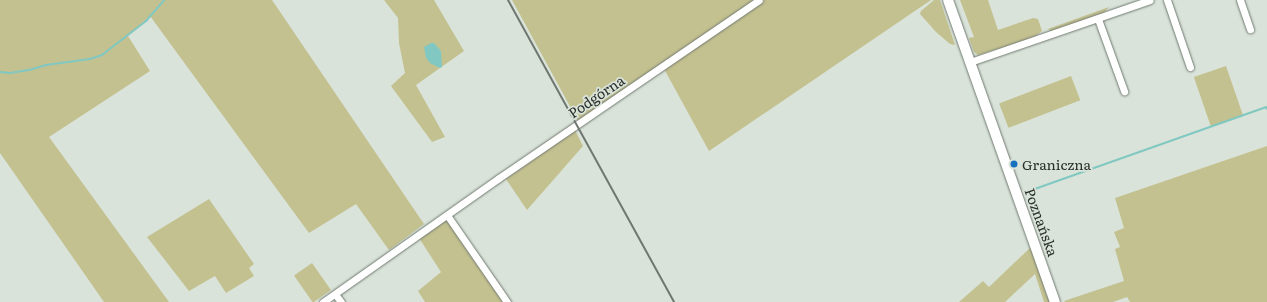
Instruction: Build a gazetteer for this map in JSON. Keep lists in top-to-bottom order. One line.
{"streets":{"main road":["Poznańska"],"street":["Podgórna"]},"places":["Graniczna"]}
